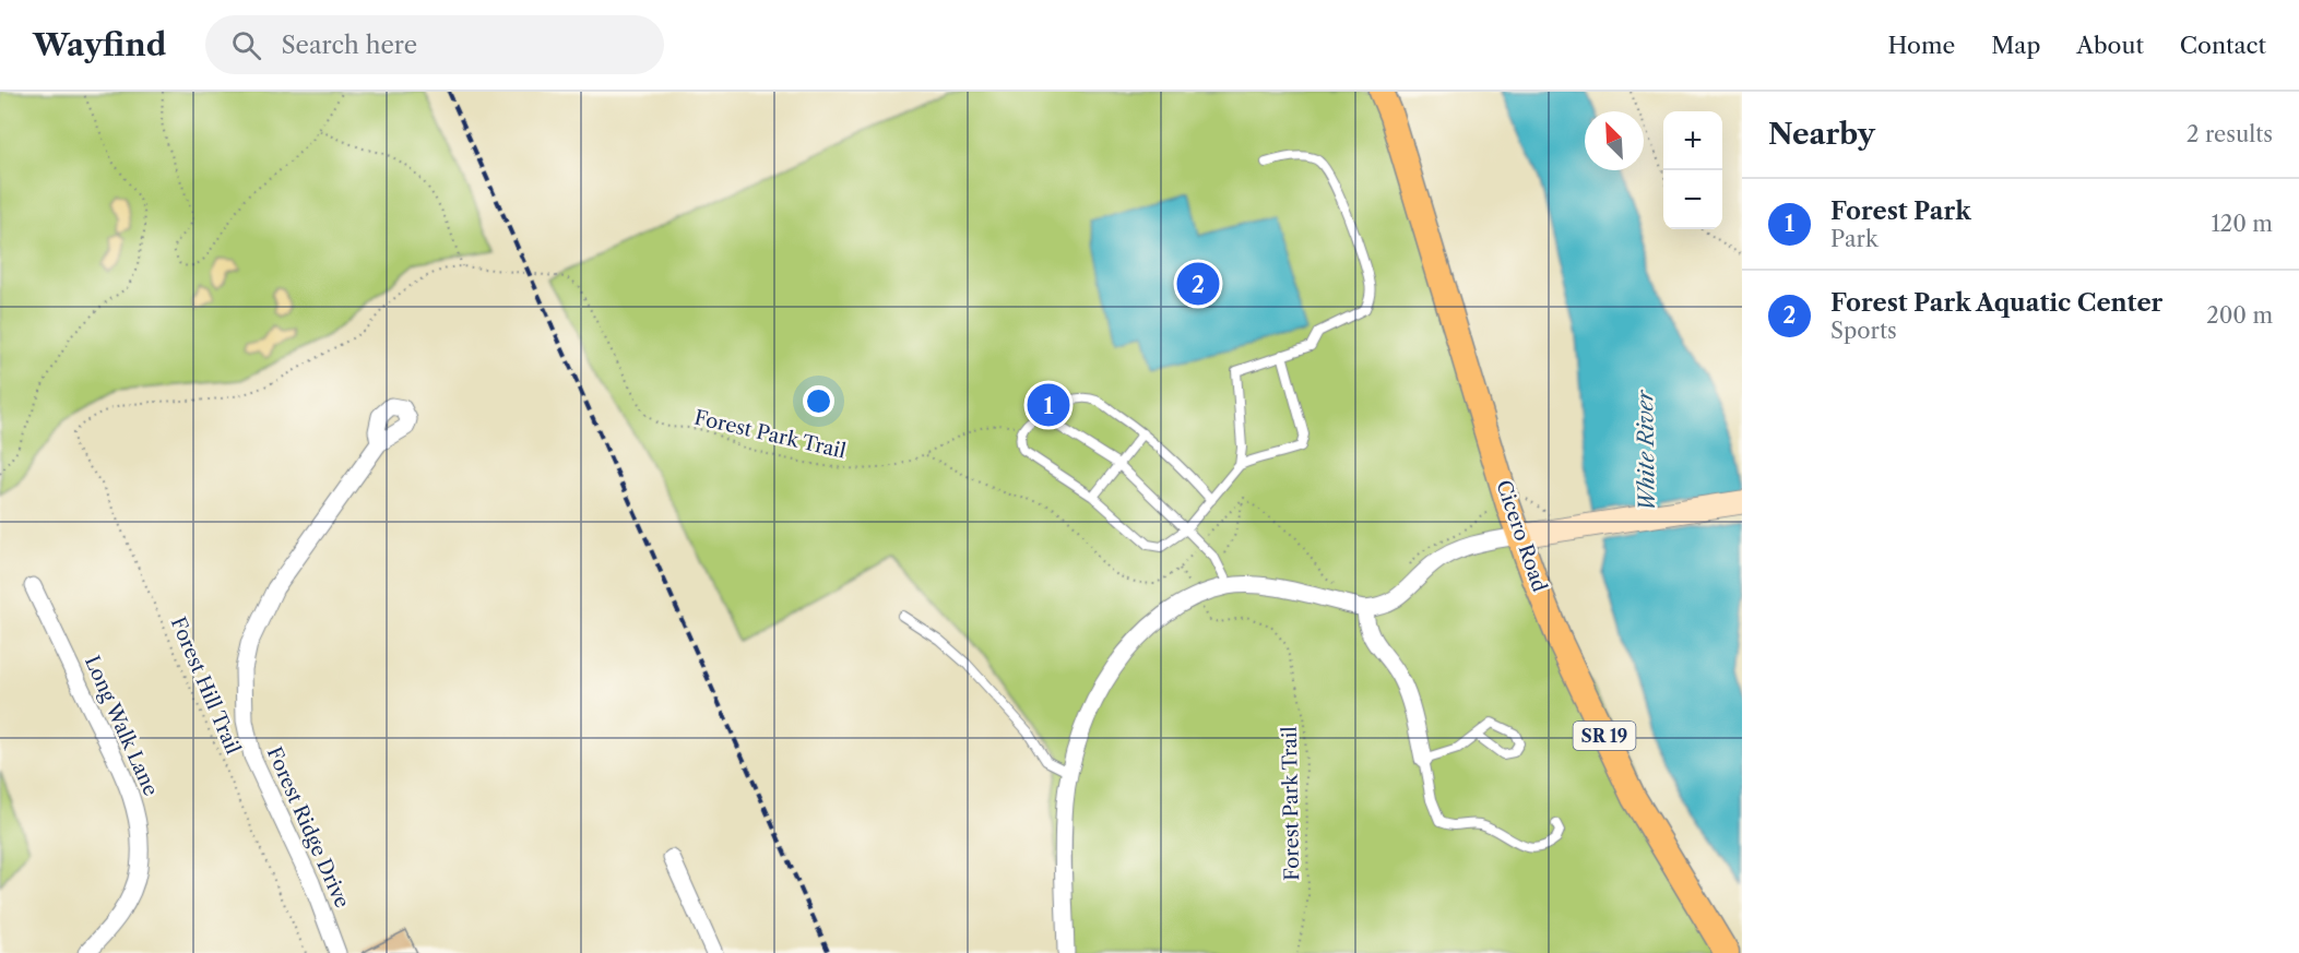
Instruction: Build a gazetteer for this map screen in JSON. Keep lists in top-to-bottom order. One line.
{"streets":{"main road":["Cicero Road","SR 19"],"street":["Long Walk Lane","Forest Ridge Drive"],"path":["Forest Park Trail","Forest Hill Trail"]},"crossings":[["Forest Park Trail","Forest Hill Trail"]],"water":["White River"],"north":"top left","page":{"header":"Wayfind","search":"Search here","nav":["Home","Map","About","Contact"],"heading":["Nearby","2 results"],"map_buttons":["+","−"],"list":[{"mark":"1","name":"Forest Park","note":"Park","value":"120 m"},{"mark":"2","name":"Forest Park Aquatic Center","note":"Sports","value":"200 m"}],"pins":["2","1"]}}
